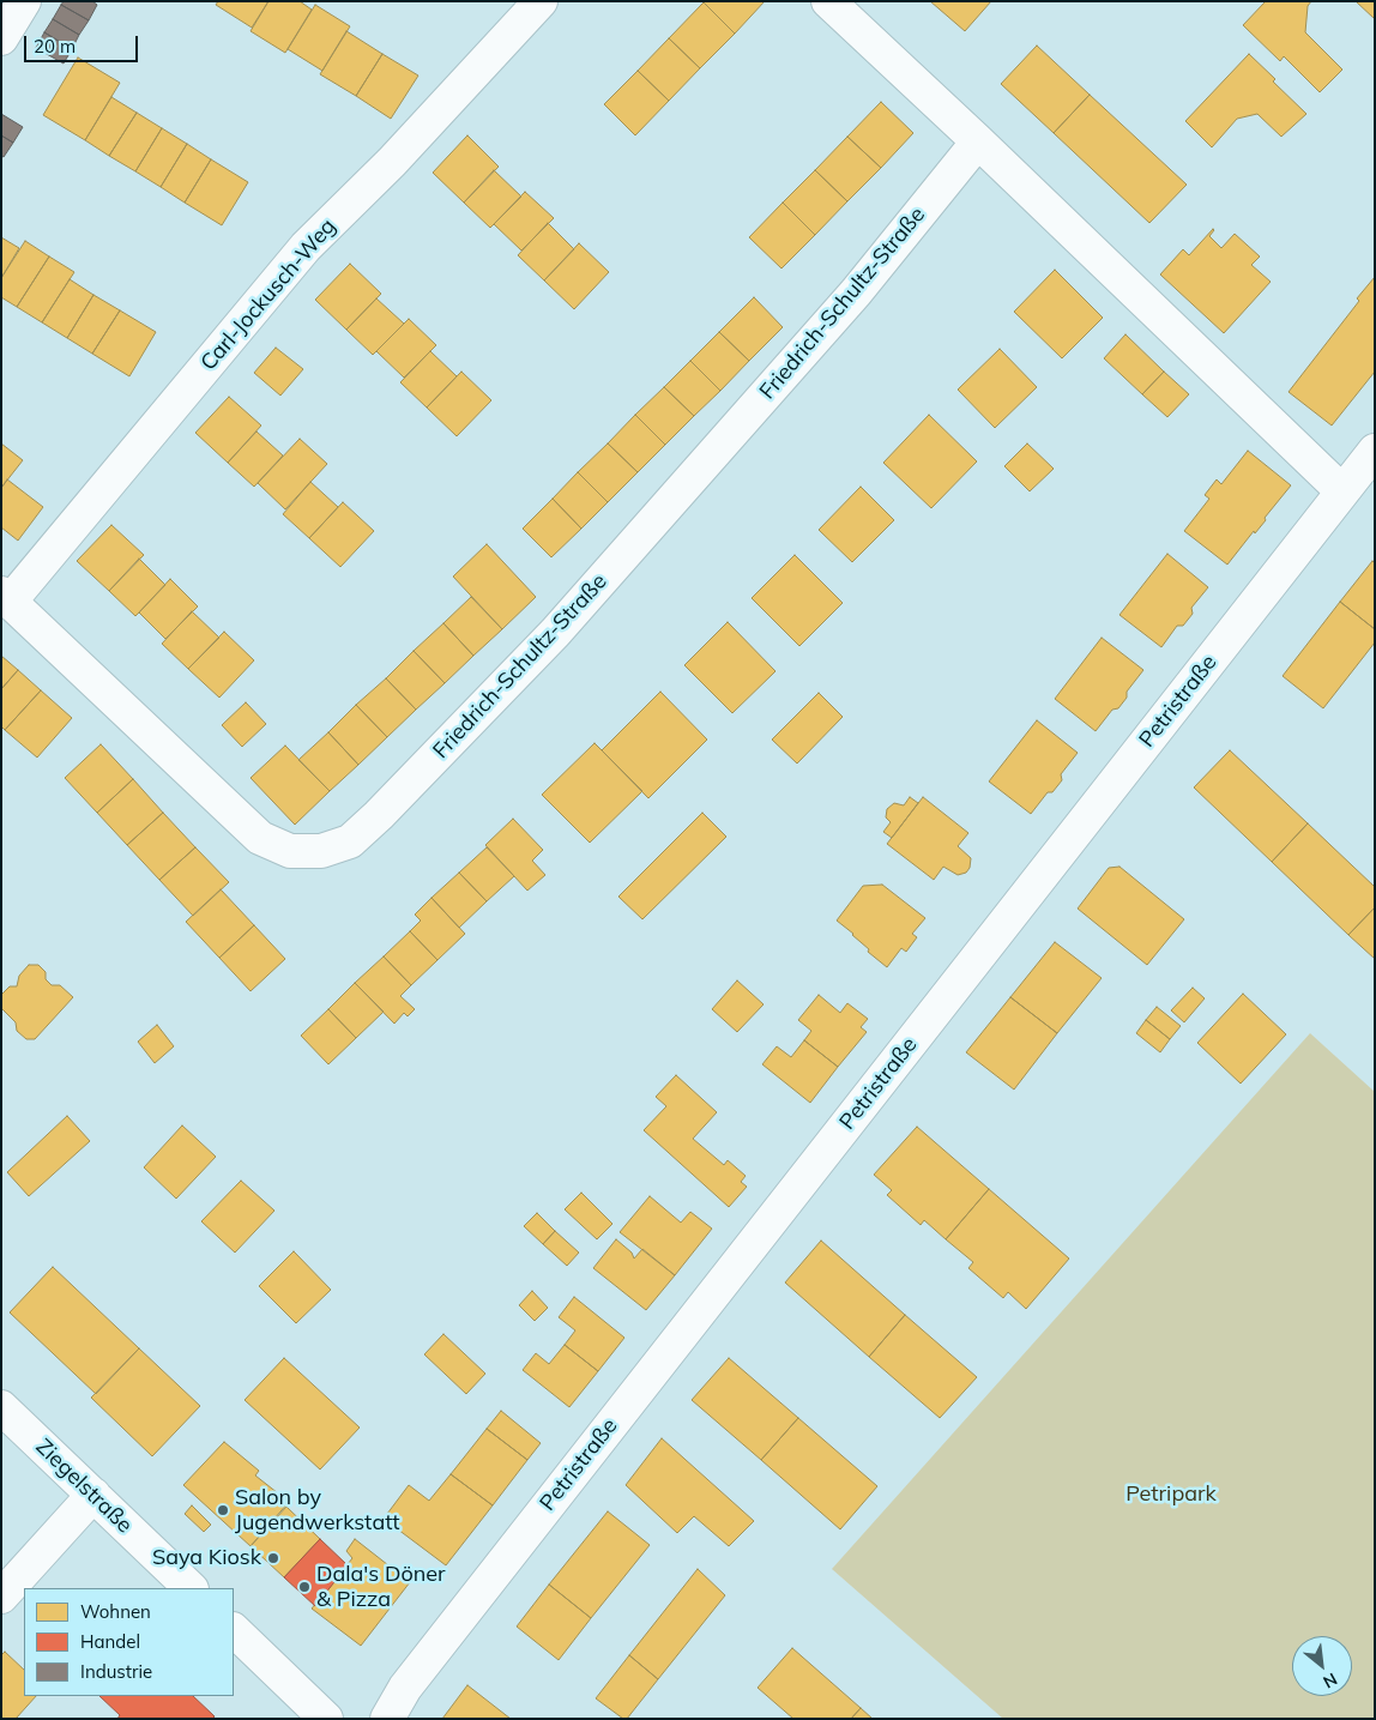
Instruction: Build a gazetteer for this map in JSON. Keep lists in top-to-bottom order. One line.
{"streets":{"street":["Carl-Jockusch-Weg","Friedrich-Schultz-Straße","Petristraße","Ziegelstraße"]},"crossings":[["Carl-Jockusch-Weg","Friedrich-Schultz-Straße"]],"parks":["Petripark"],"places":["Salon by Jugendwerkstatt","Saya Kiosk","Dala's Döner & Pizza"],"legend":["Wohnen","Handel","Industrie"],"scale_bar":"20 m","north":"bottom right"}
